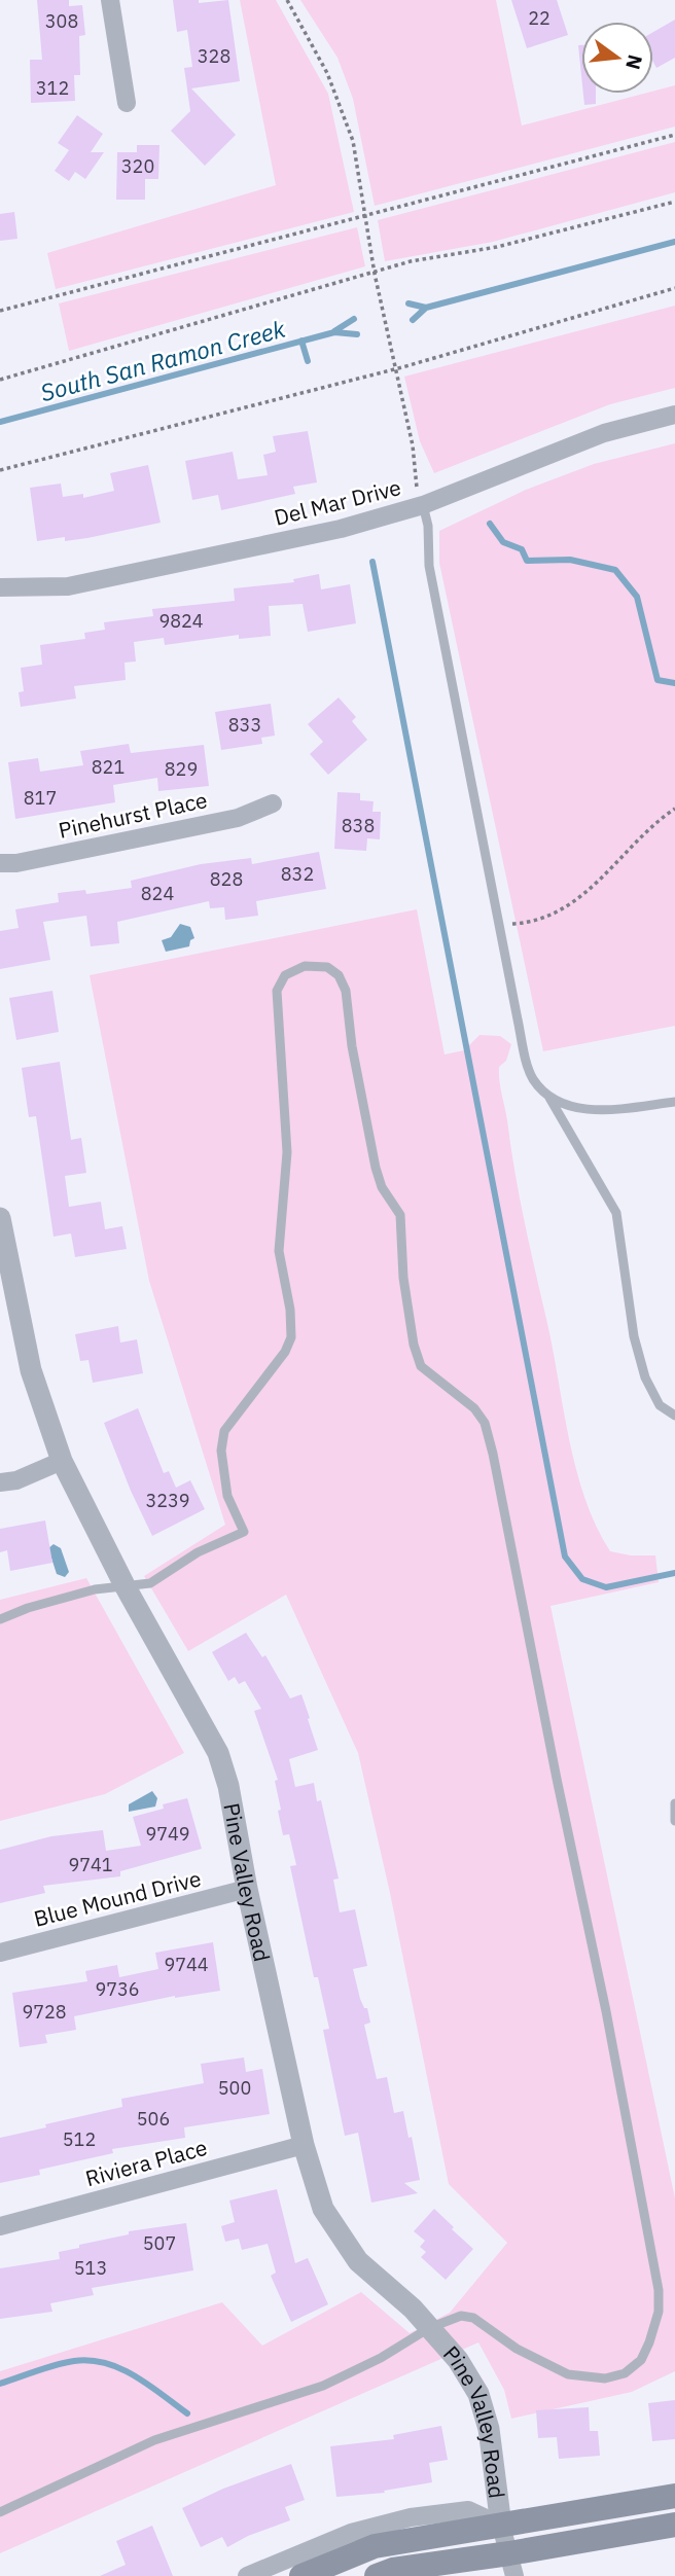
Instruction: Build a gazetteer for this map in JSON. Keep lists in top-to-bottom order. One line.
{"streets":{"street":["Del Mar Drive","Pinehurst Place","Pine Valley Road","Blue Mound Drive","Riviera Place"]},"crossings":[["Pine Valley Road","Blue Mound Drive"],["Pine Valley Road","Riviera Place"]],"water":["South San Ramon Creek"],"house_numbers":["22","308","328","312","320","9824","833","821","829","817","838","832","828","824","3239","9749","9741","9744","9736","9728","500","506","512","507","513"],"north":"right"}
